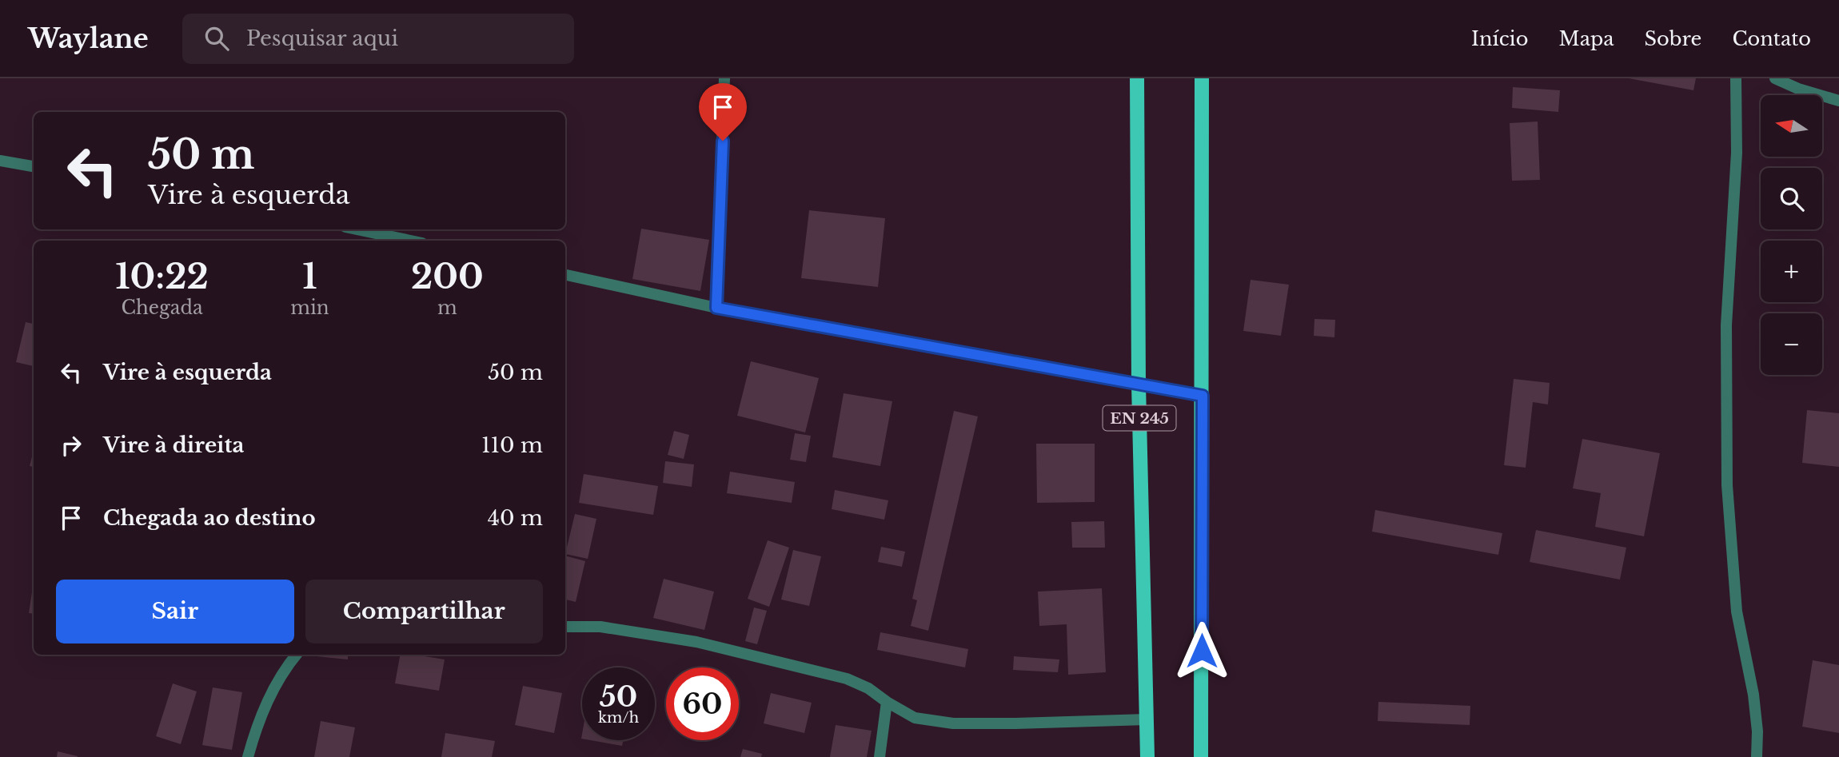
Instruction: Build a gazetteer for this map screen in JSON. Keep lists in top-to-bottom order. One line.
{"streets":{"main road":["EN 245"]},"north":"left","page":{"header":"Waylane","search":"Pesquisar aqui","nav":["Início","Mapa","Sobre","Contato"],"map_buttons":["+","−"],"turn":["50 m","Vire à esquerda"],"eta":["10:22","Chegada","1","min","200","m"],"list":[{"name":"Vire à esquerda","value":"50 m"},{"name":"Vire à direita","value":"110 m"},{"name":"Chegada ao destino","value":"40 m"}],"buttons":["Sair","Compartilhar"],"speed":"50 km/h","limit":"60"}}
